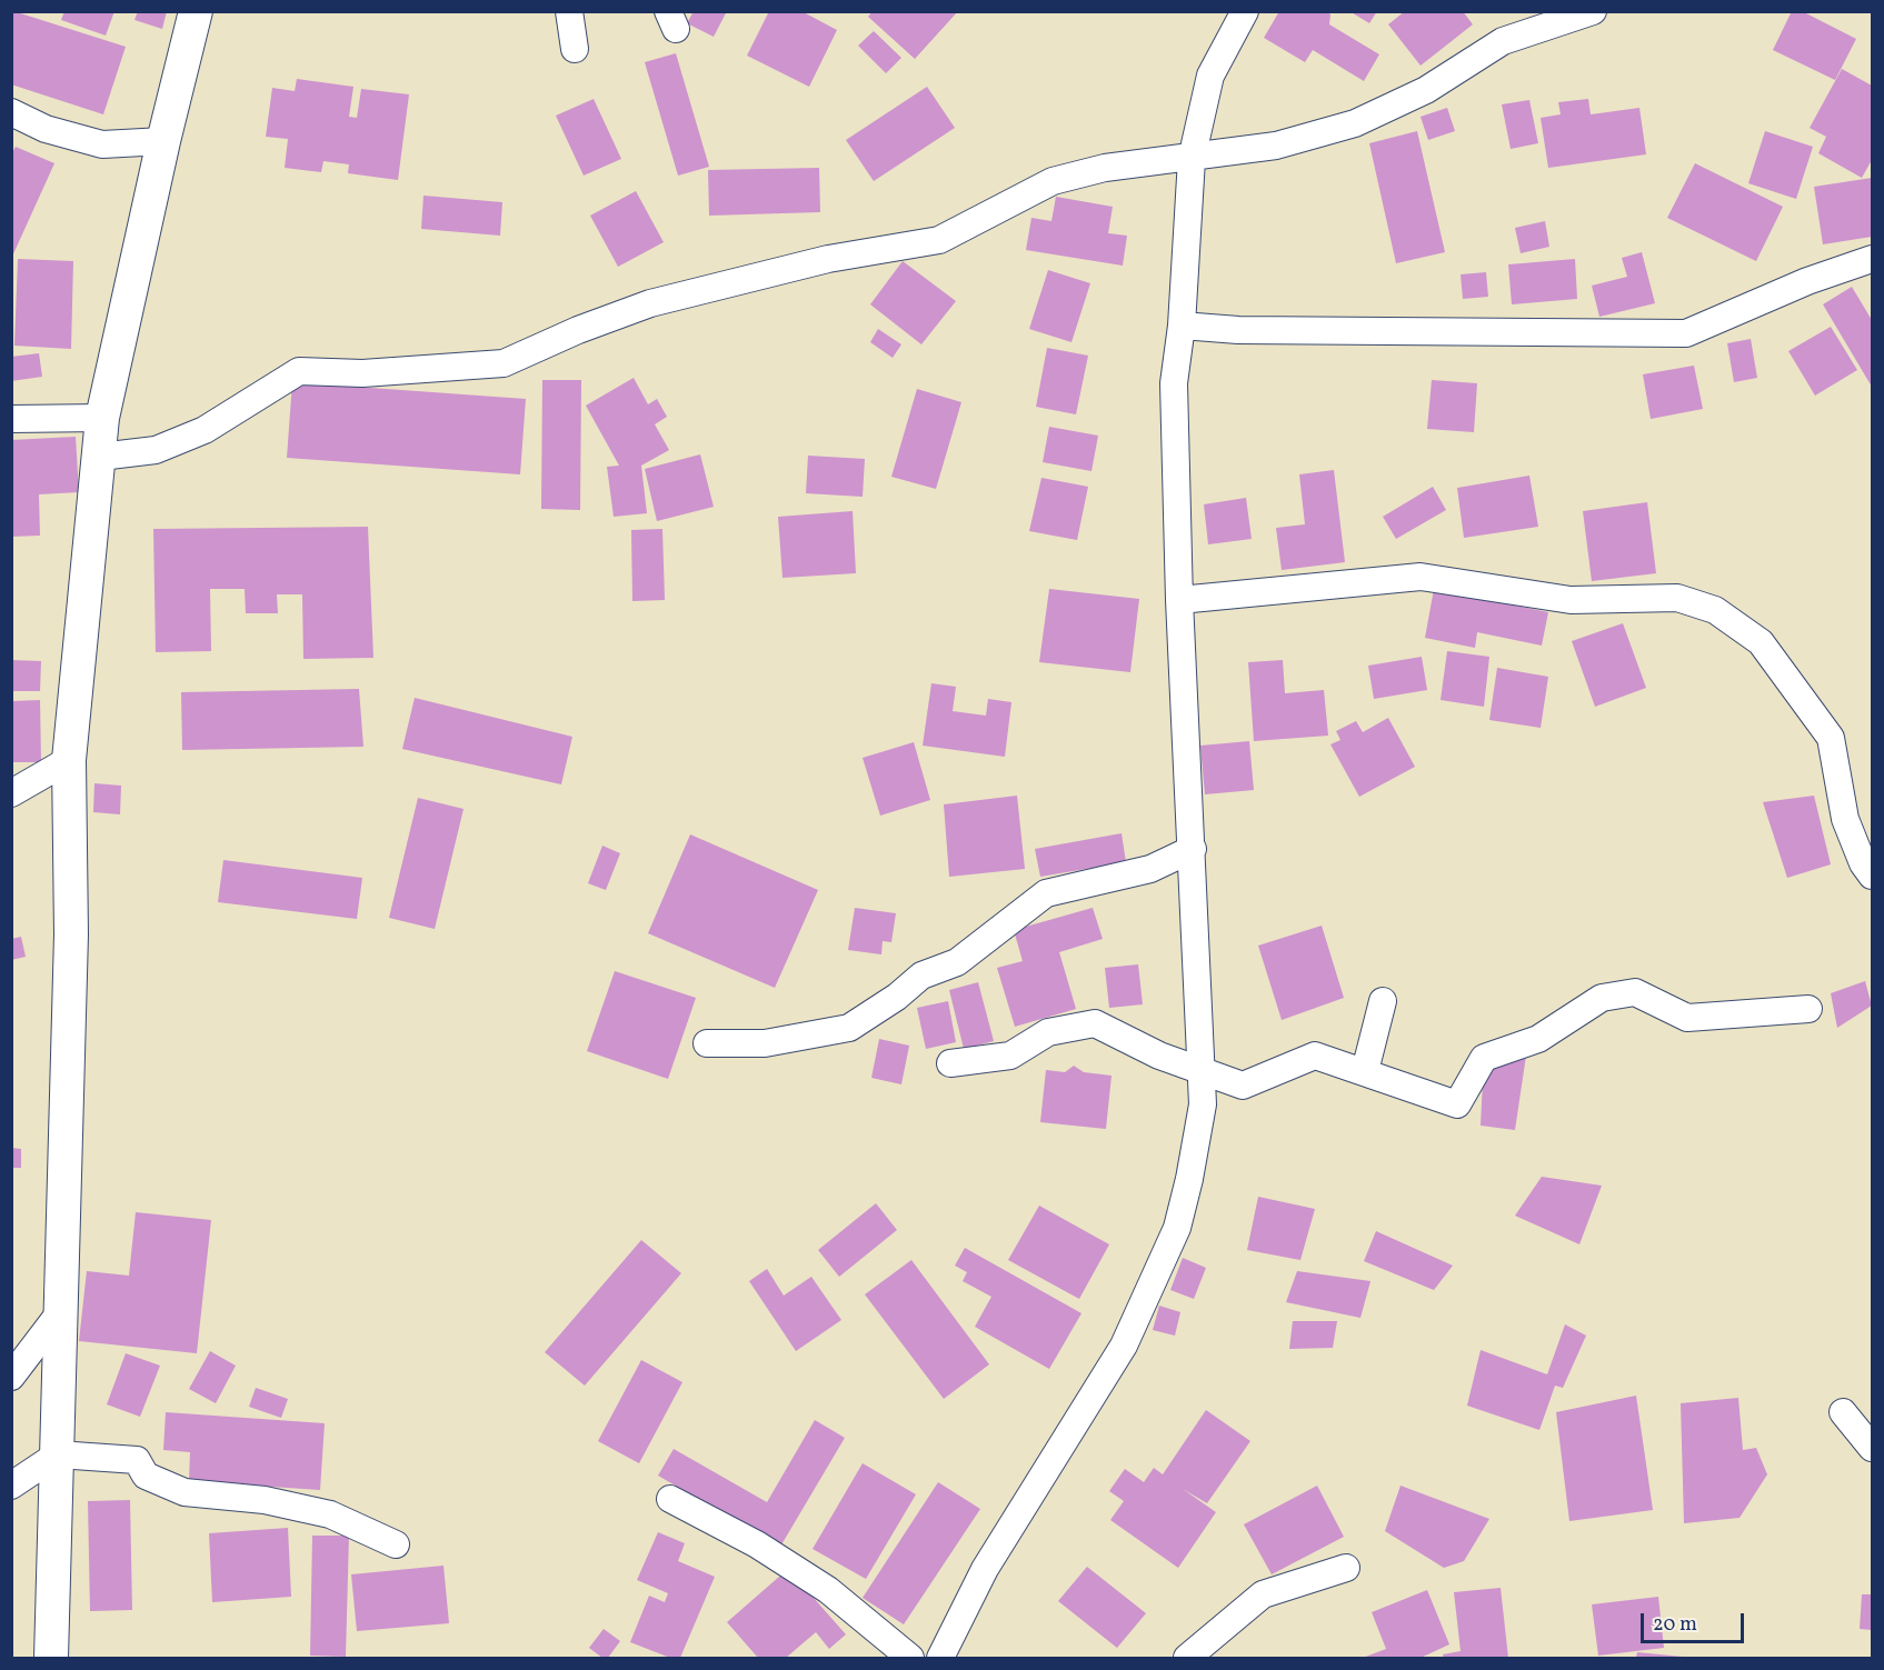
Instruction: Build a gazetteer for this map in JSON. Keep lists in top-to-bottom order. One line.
{"scale_bar":"20 m"}
